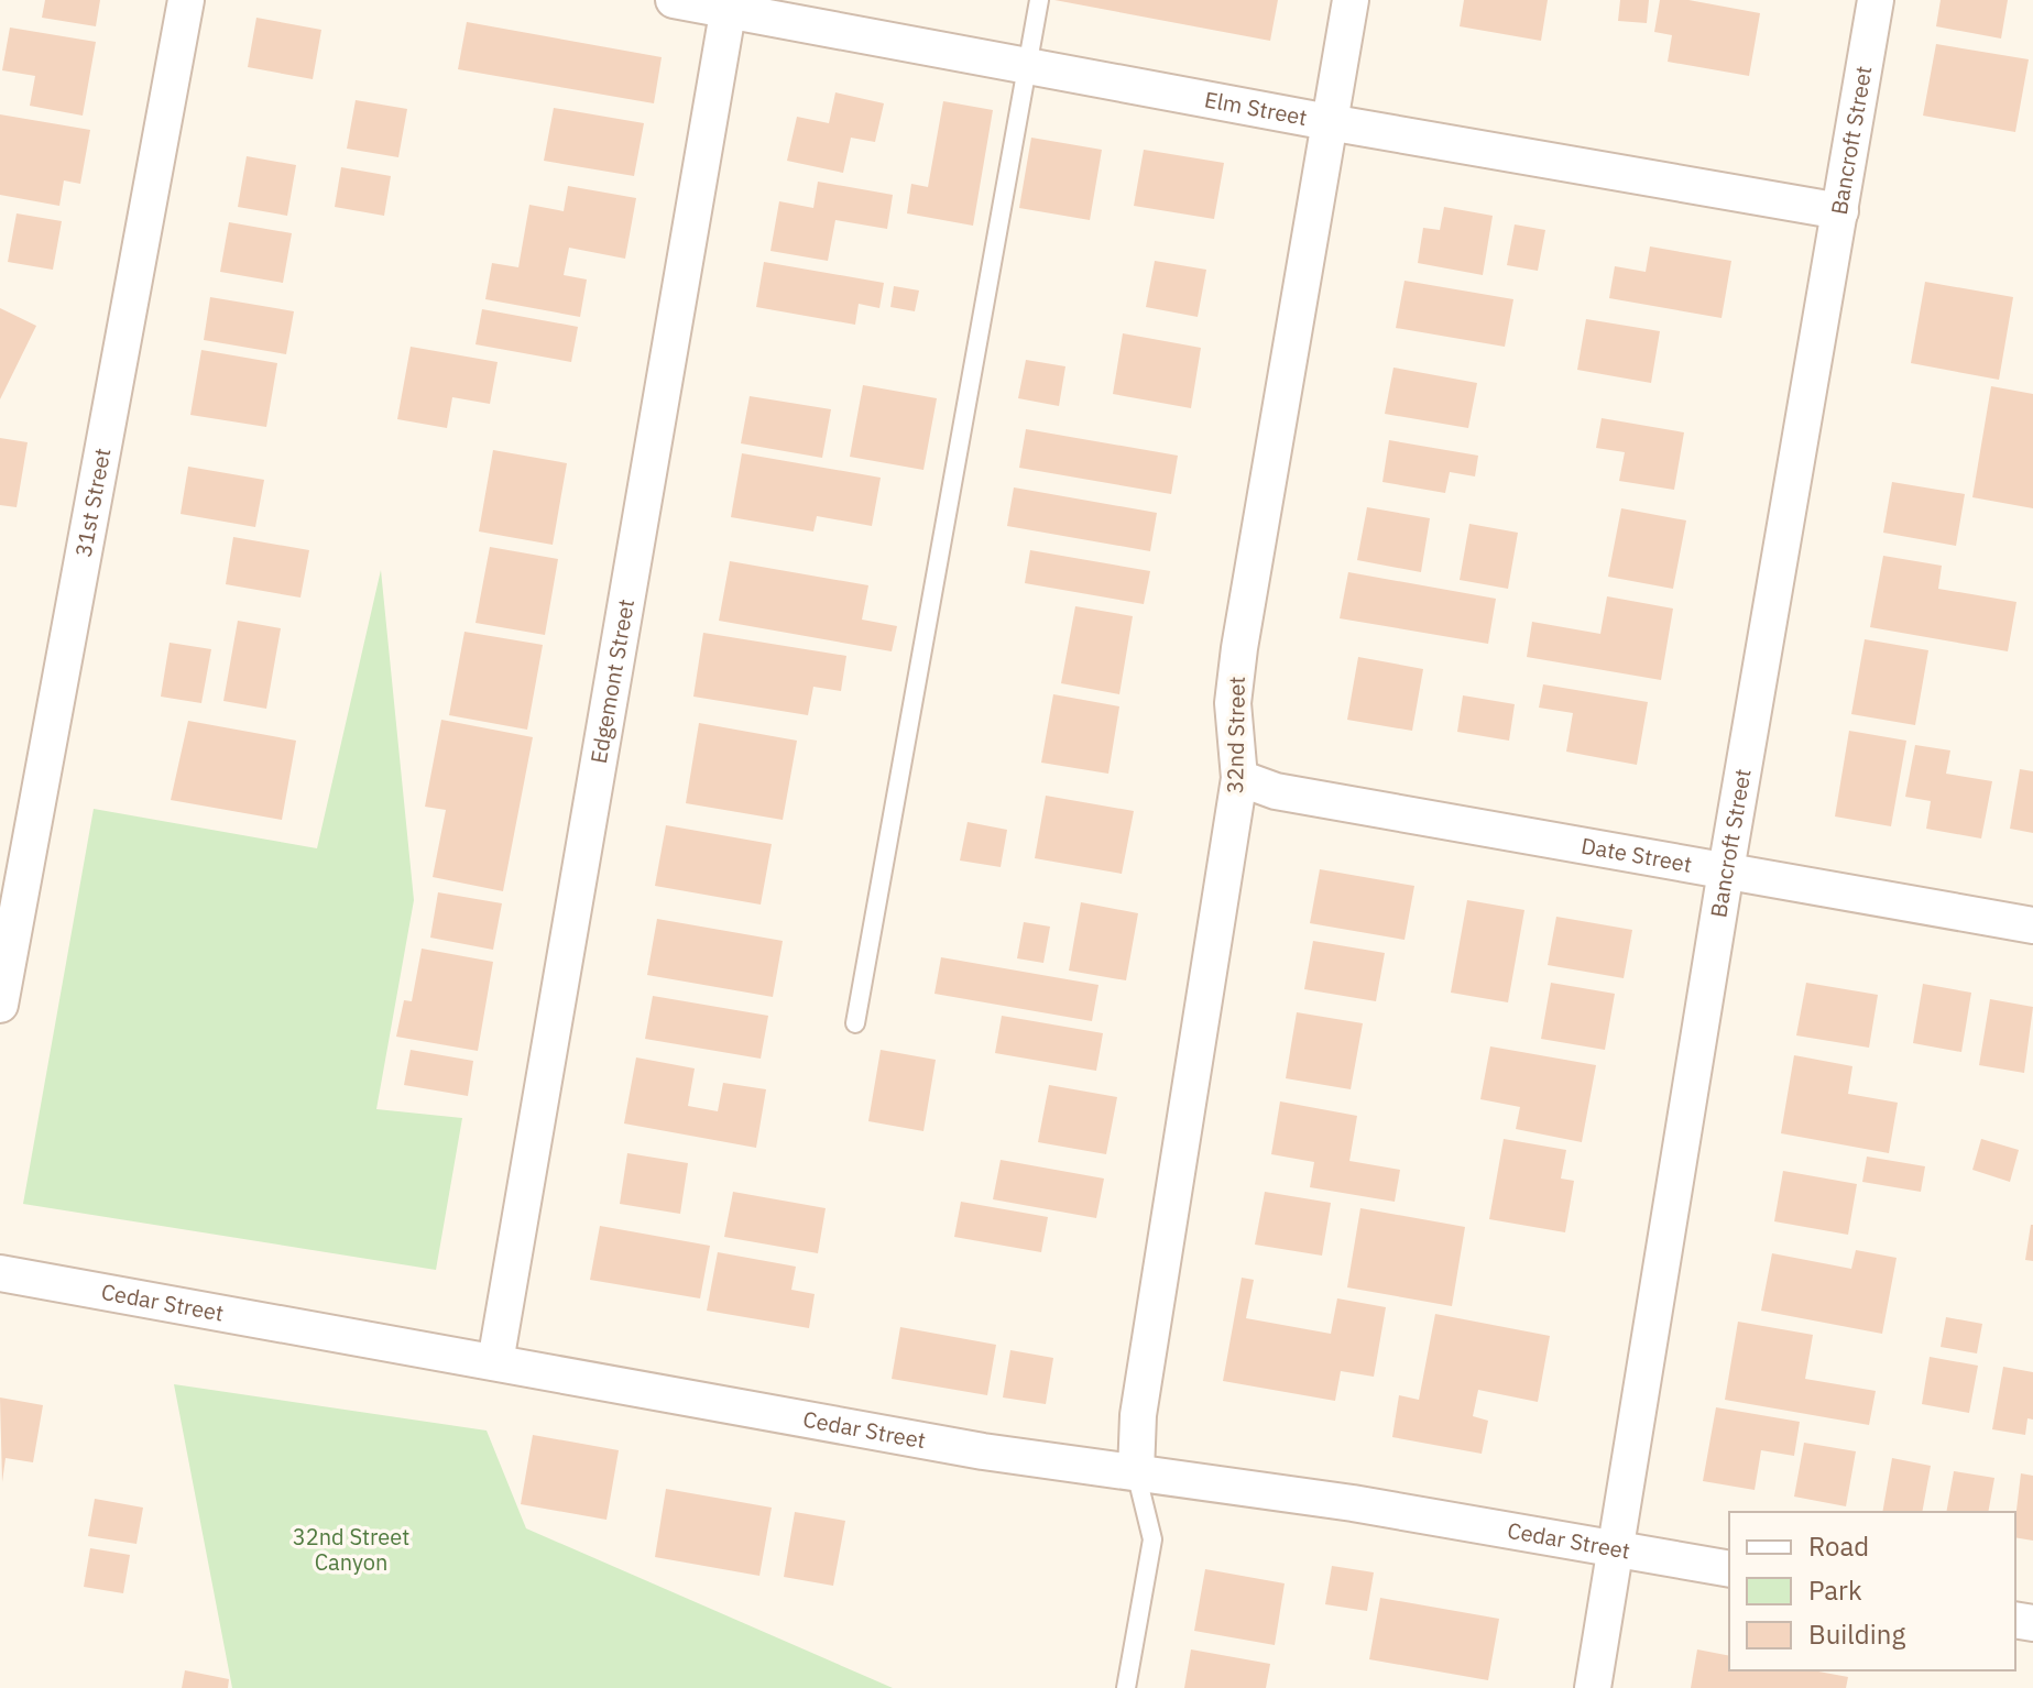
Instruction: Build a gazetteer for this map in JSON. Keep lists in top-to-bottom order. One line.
{"streets":{"street":["Elm Street","Bancroft Street","31st Street","Edgemont Street","32nd Street","Date Street","Cedar Street"]},"crossings":[["Elm Street","Bancroft Street"],["Elm Street","Edgemont Street"],["Elm Street","32nd Street"],["Bancroft Street","Date Street"],["Bancroft Street","Cedar Street"],["Edgemont Street","Cedar Street"],["32nd Street","Date Street"],["32nd Street","Cedar Street"]],"parks":["32nd Street Canyon"],"legend":["Road","Park","Building"]}
